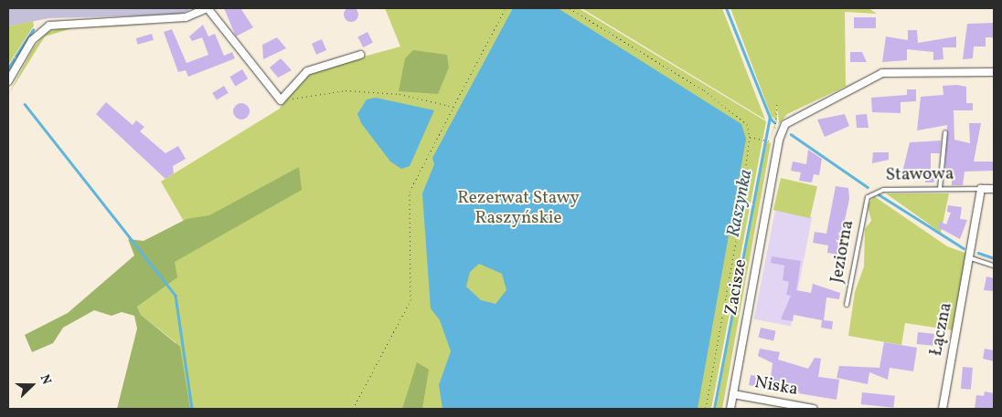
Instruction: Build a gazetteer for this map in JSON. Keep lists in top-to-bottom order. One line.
{"streets":{"street":["Stawowa","Zacisze","Łączna","Niska"],"lane":["Jeziorna"]},"crossings":[["Stawowa","Jeziorna"],["Zacisze","Niska"]],"water":["Raszynka"],"parks":["Rezerwat Stawy Raszyńskie"],"north":"right"}
